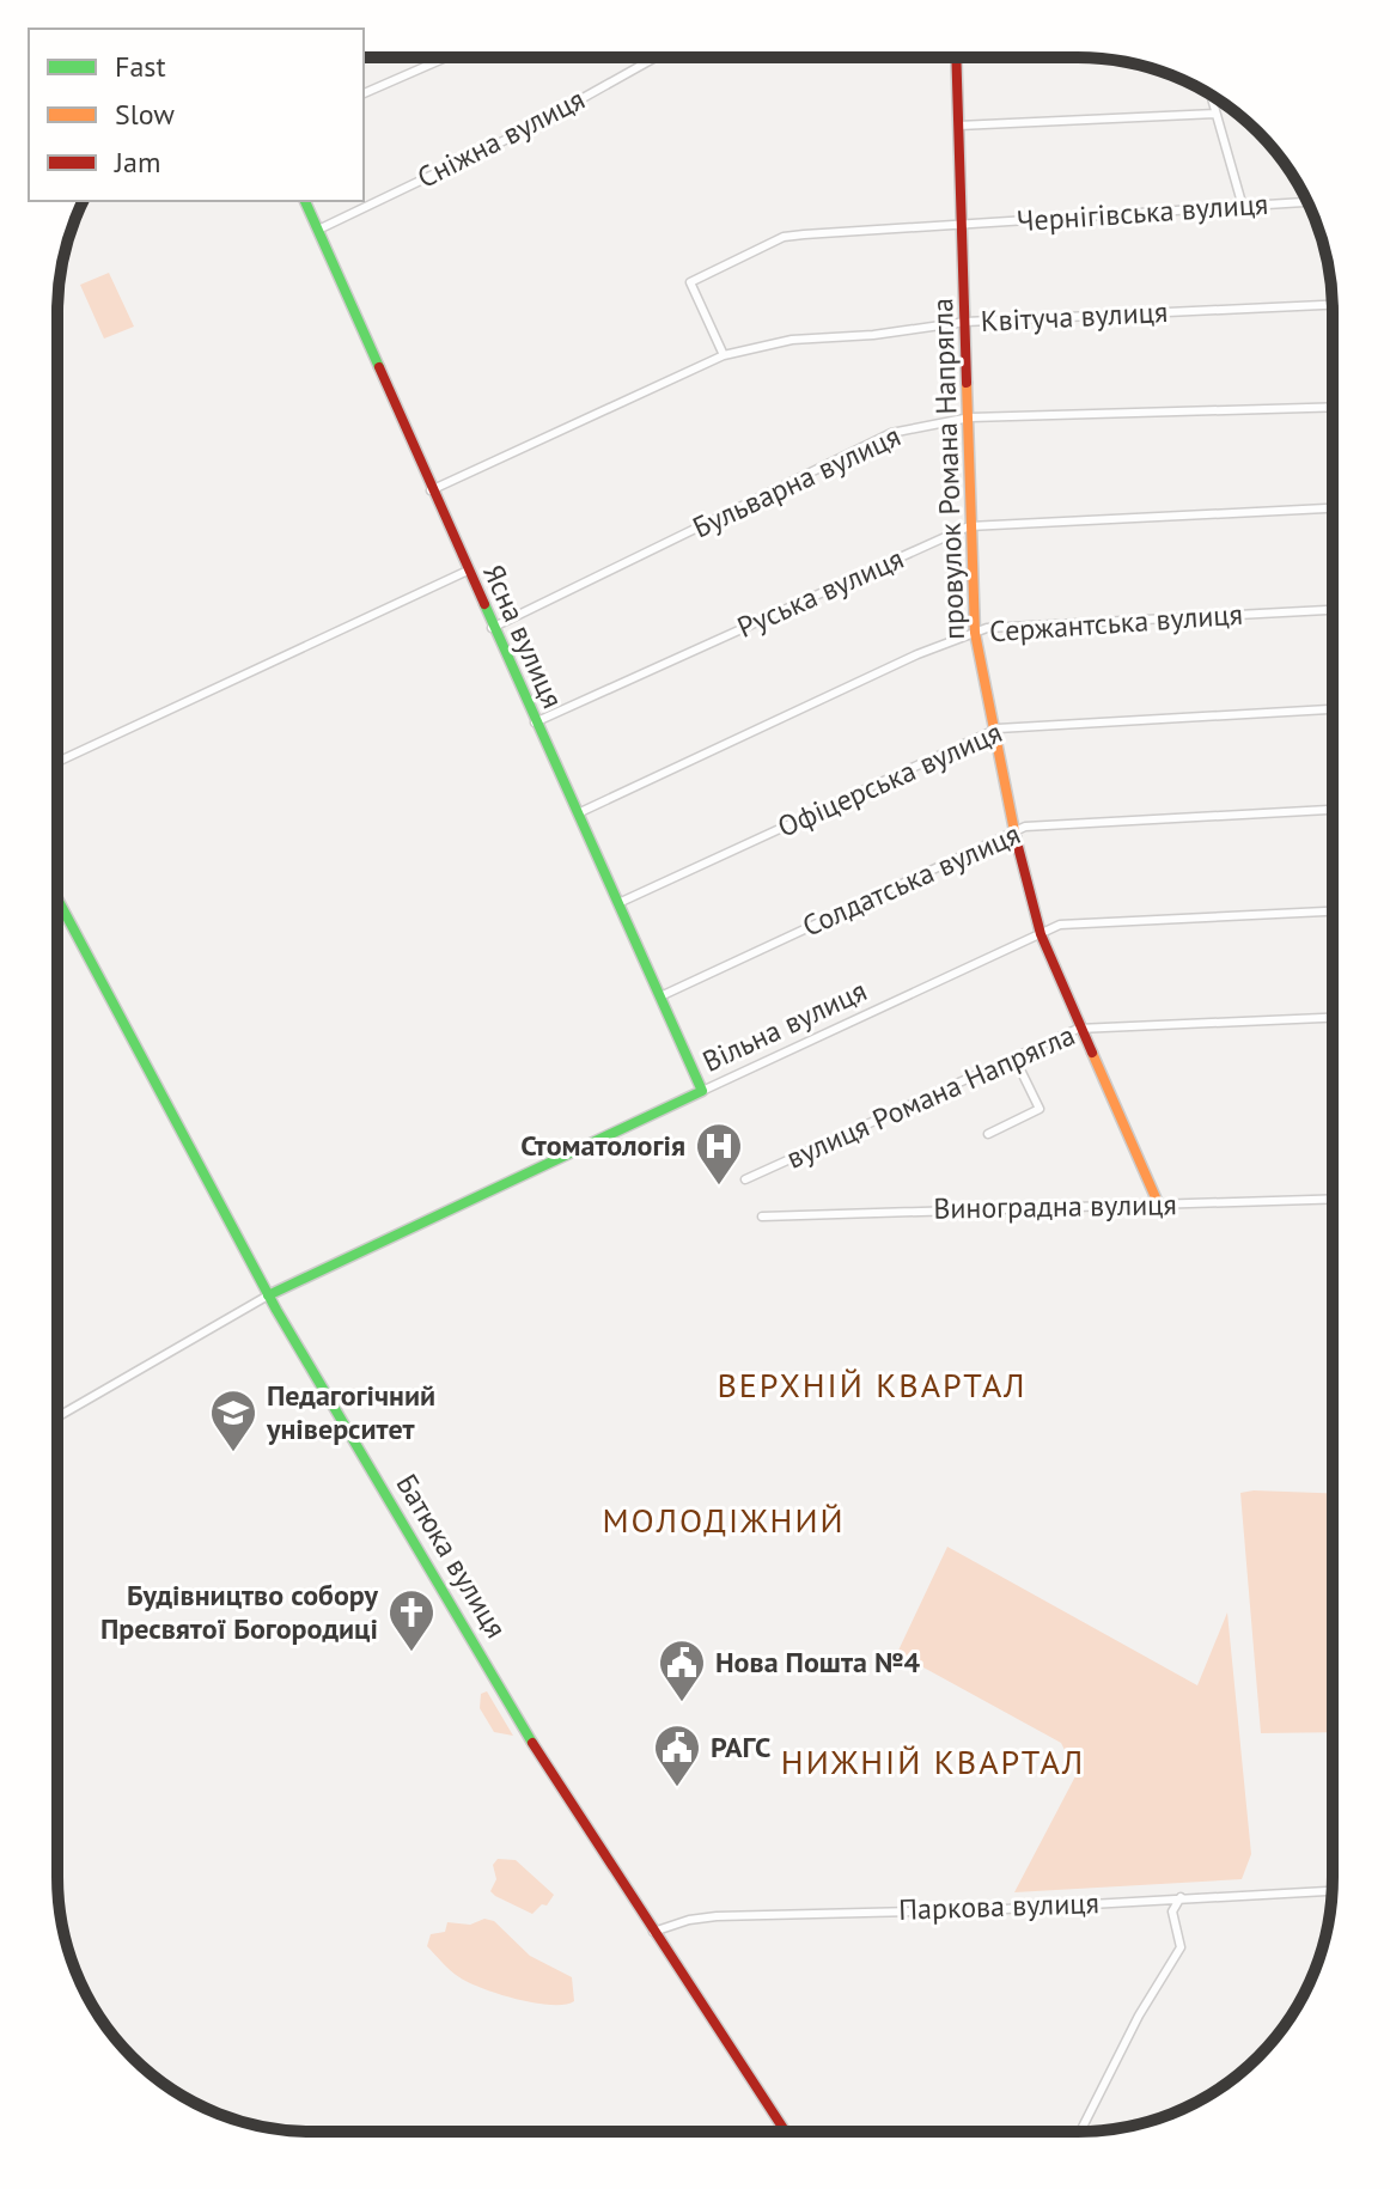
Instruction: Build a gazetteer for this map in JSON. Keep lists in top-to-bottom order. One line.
{"streets":{"street":["Сніжна вулиця","Чернігівська вулиця","Квітуча вулиця","провулок Романа Напрягла","Бульварна вулиця","Руська вулиця","Сержантська вулиця","Ясна вулиця","Офіцерська вулиця","Солдатська вулиця","Вільна вулиця","вулиця Романа Напрягла","Виноградна вулиця","Батюка вулиця","Паркова вулиця"]},"crossings":[["Сніжна вулиця","Ясна вулиця"],["Чернігівська вулиця","Квітуча вулиця"],["Чернігівська вулиця","провулок Романа Напрягла"],["Квітуча вулиця","провулок Романа Напрягла"],["Квітуча вулиця","Ясна вулиця"],["провулок Романа Напрягла","Бульварна вулиця"],["провулок Романа Напрягла","Руська вулиця"],["провулок Романа Напрягла","Сержантська вулиця"],["провулок Романа Напрягла","Офіцерська вулиця"],["провулок Романа Напрягла","Солдатська вулиця"],["провулок Романа Напрягла","Вільна вулиця"],["провулок Романа Напрягла","вулиця Романа Напрягла"],["провулок Романа Напрягла","Виноградна вулиця"],["Бульварна вулиця","Ясна вулиця"],["Руська вулиця","Ясна вулиця"],["Сержантська вулиця","Ясна вулиця"],["Ясна вулиця","Офіцерська вулиця"],["Ясна вулиця","Солдатська вулиця"],["Ясна вулиця","Вільна вулиця"],["Вільна вулиця","Батюка вулиця"],["Батюка вулиця","Паркова вулиця"]],"districts":["ВЕРХНІЙ КВАРТАЛ","МОЛОДІЖНИЙ","НИЖНІЙ КВАРТАЛ"],"places":{"hospital":["Стоматологія"],"school or university":["Педагогічний університет"],"church":["Будівництво собору Пресвятої Богородиці"],"public building":["Нова Пошта №4","РАГС"]},"legend":["Fast","Slow","Jam"]}
